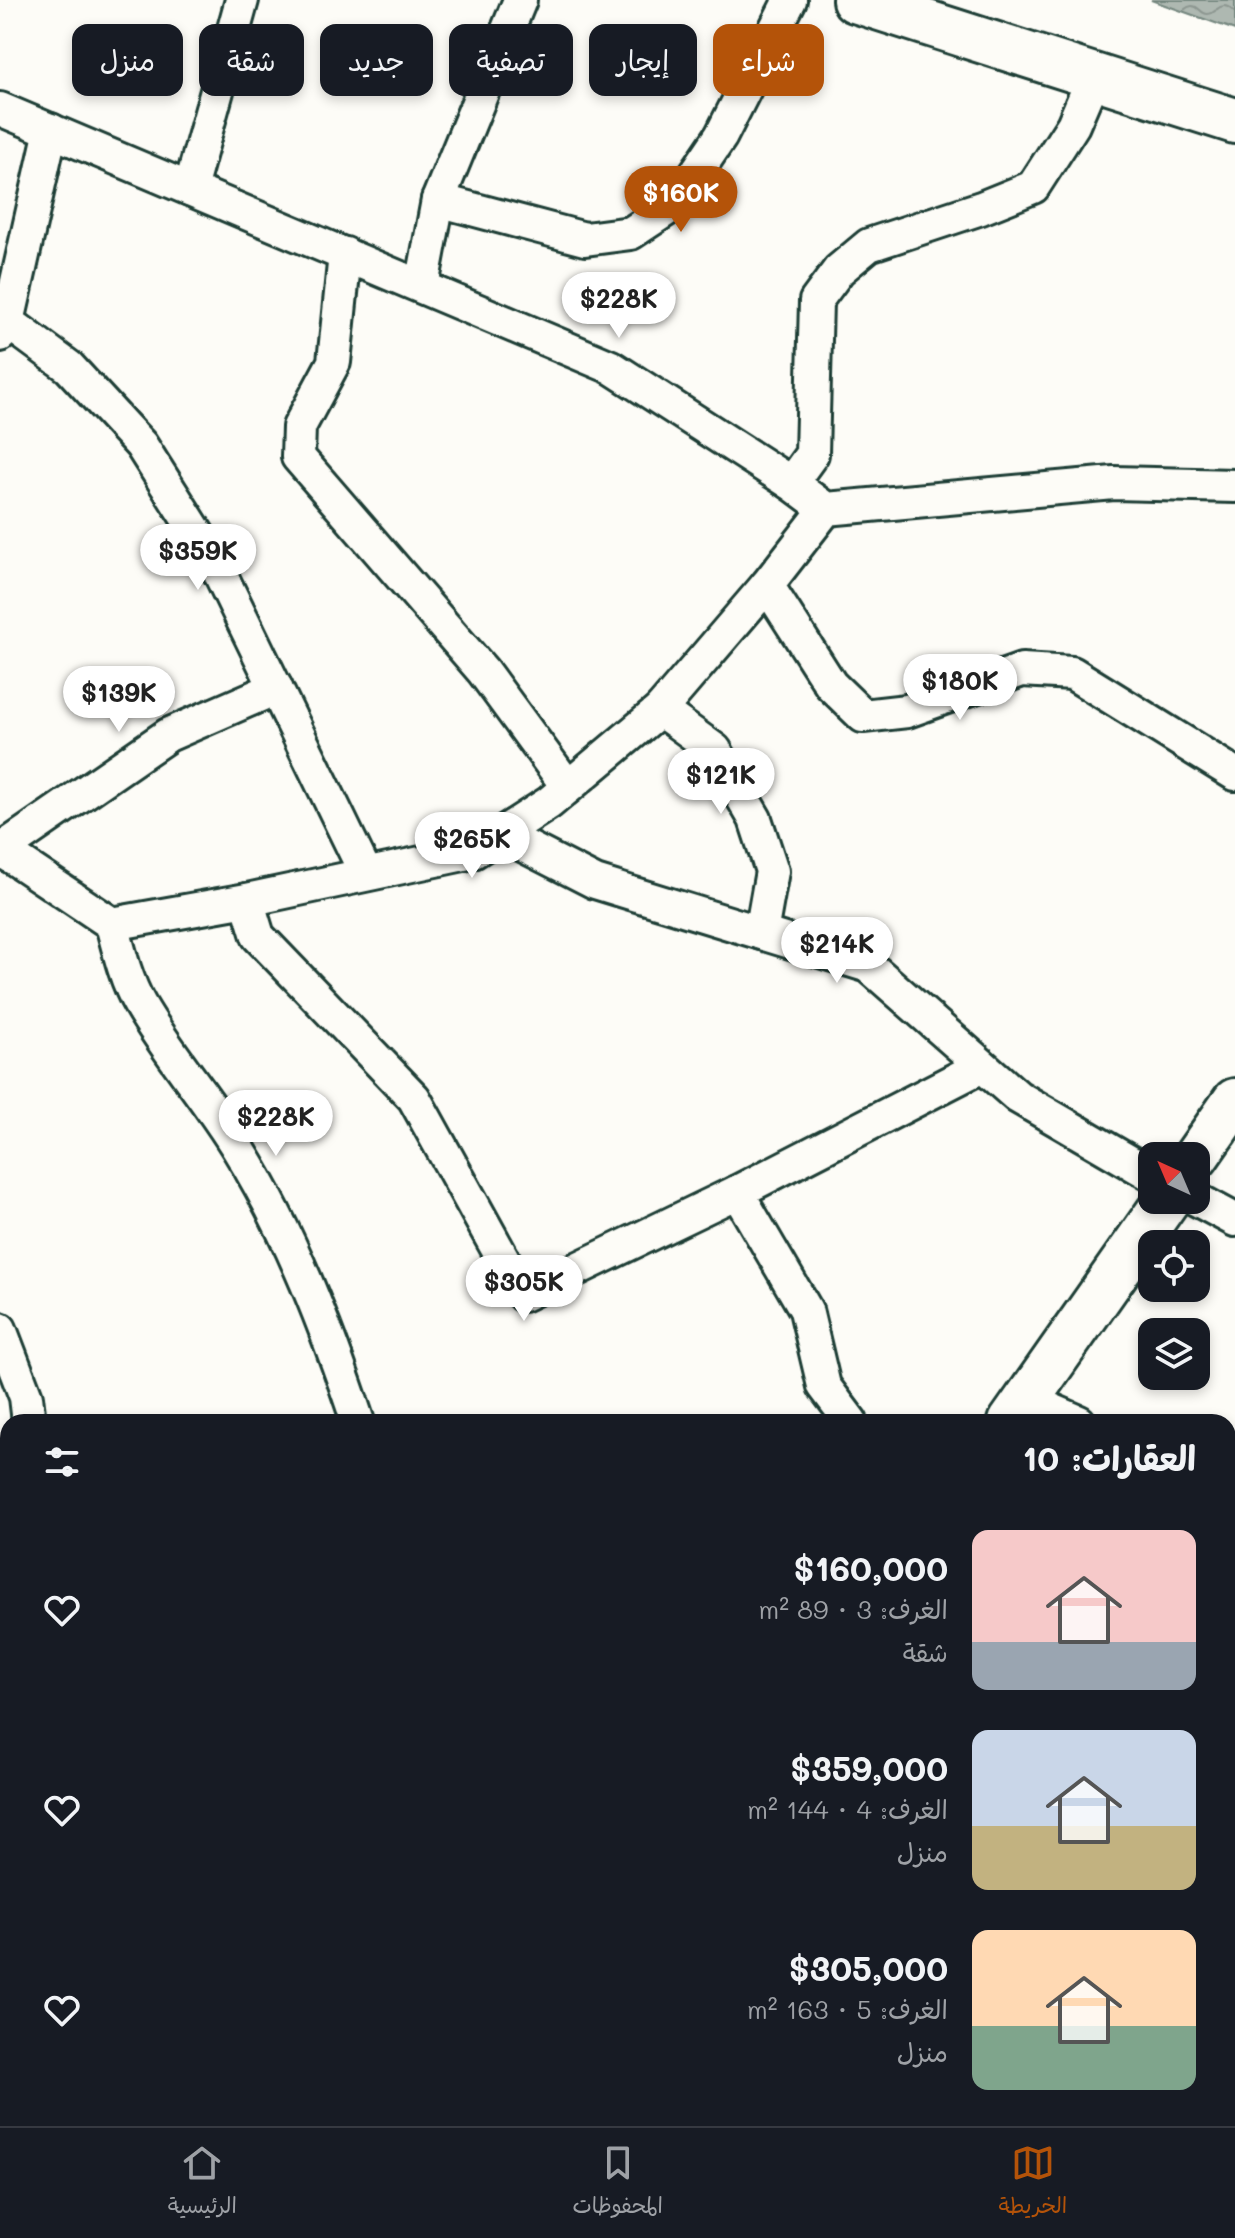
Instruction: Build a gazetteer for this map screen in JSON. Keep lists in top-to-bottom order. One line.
{"north":"top left","page":{"chip":["شراء","إيجار","تصفية","جديد","شقة","منزل"],"price":["$160K","$228K","$359K","$180K","$139K","$121K","$265K","$214K","$228K","$305K"],"heading":"العقارات: 10","list":[{"name":"$160,000","note":"الغرف: 3 · 89 m² · شقة"},{"name":"$359,000","note":"الغرف: 4 · 144 m² · منزل"},{"name":"$305,000","note":"الغرف: 5 · 163 m² · منزل"}],"tabs":["الخريطة","المحفوظات","الرئيسية"]}}
